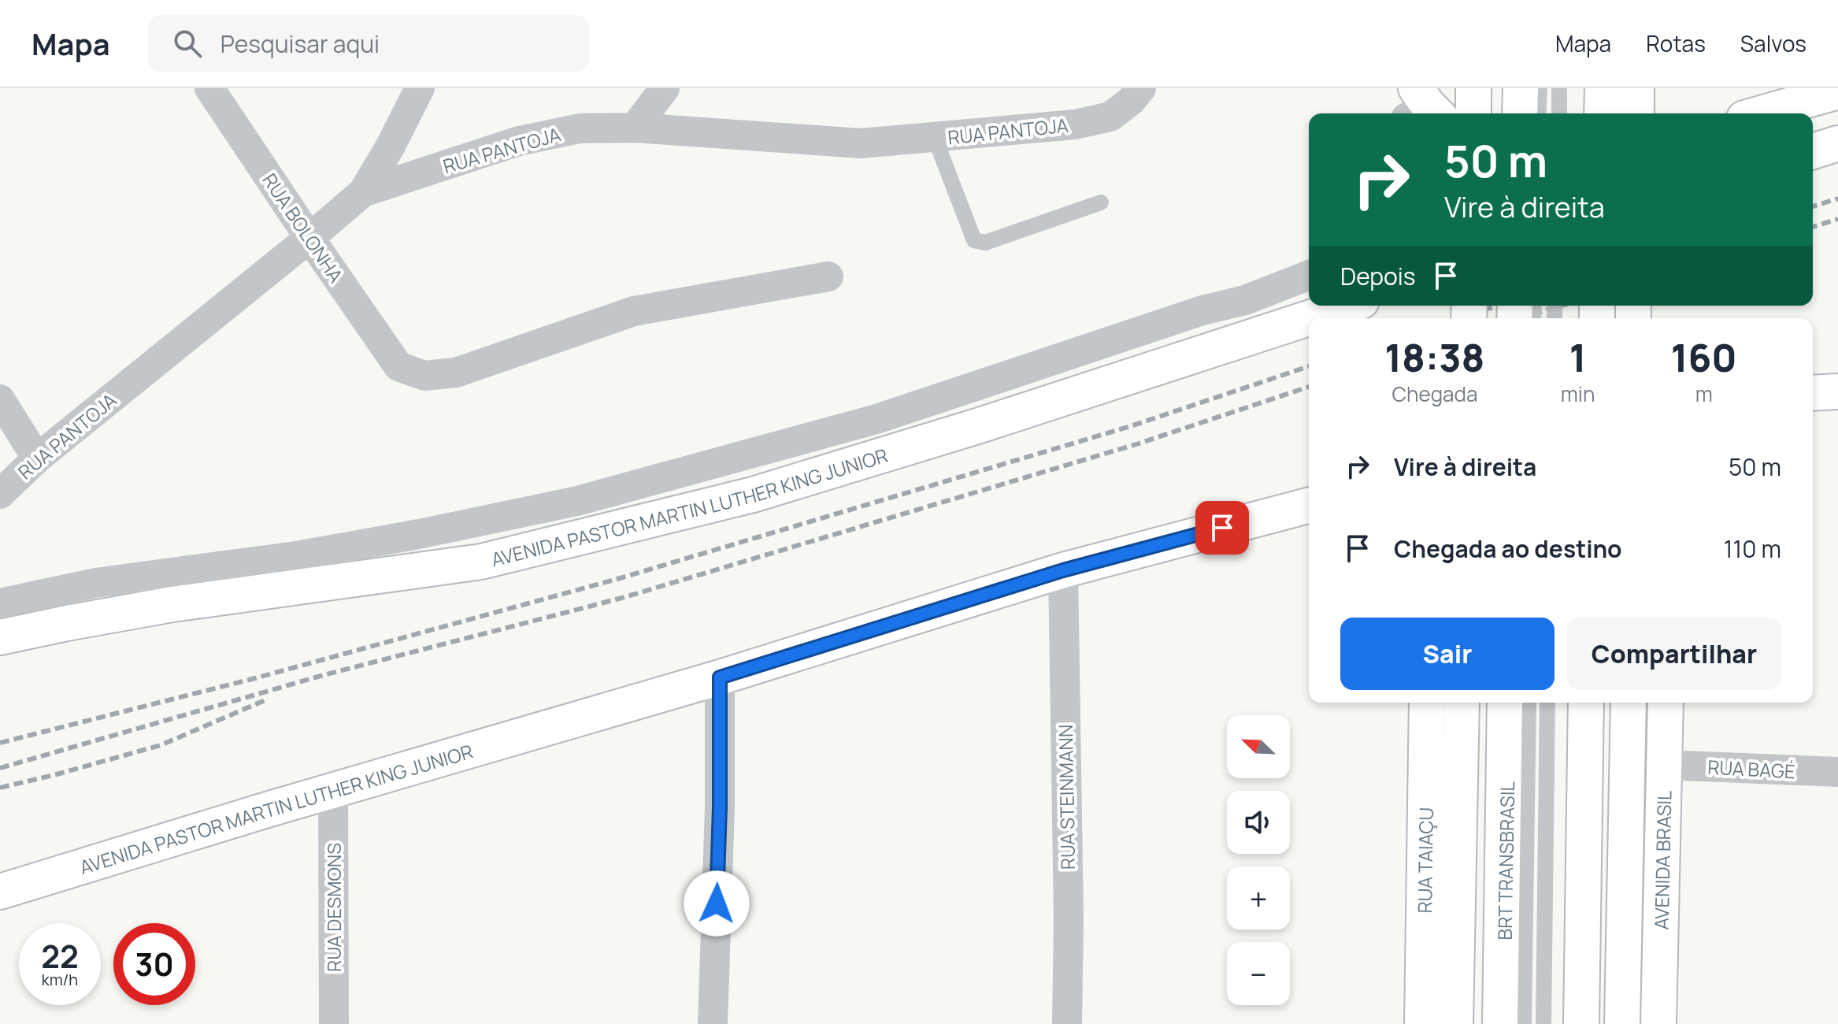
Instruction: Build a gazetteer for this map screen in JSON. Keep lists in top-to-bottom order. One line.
{"streets":{"main road":["AVENIDA PASTOR MARTIN LUTHER KING JUNIOR","RUA TAIAÇU","AVENIDA BRASIL"],"street":["RUA PANTOJA","RUA BOLONHA","RUA BAGÉ","RUA STEINMANN","RUA DESMONS"],"lane":["BRT TRANSBRASIL"]},"crossings":[["RUA PANTOJA","RUA BOLONHA"],["AVENIDA PASTOR MARTIN LUTHER KING JUNIOR","RUA STEINMANN"],["AVENIDA PASTOR MARTIN LUTHER KING JUNIOR","RUA DESMONS"],["RUA BAGÉ","AVENIDA BRASIL"]],"north":"top left","page":{"header":"Mapa","search":"Pesquisar aqui","nav":["Mapa","Rotas","Salvos"],"turn":["50 m","Vire à direita"],"then":"Depois","eta":["18:38","Chegada","1","min","160","m"],"list":[{"name":"Vire à direita","value":"50 m"},{"name":"Chegada ao destino","value":"110 m"}],"buttons":["Sair","Compartilhar"],"map_buttons":["+","−"],"speed":"22 km/h","limit":"30"}}
